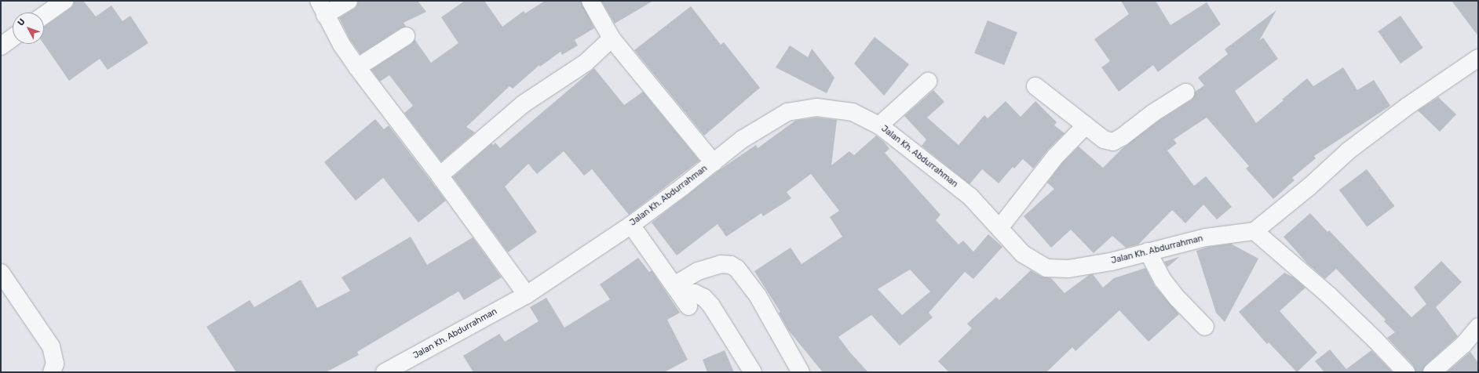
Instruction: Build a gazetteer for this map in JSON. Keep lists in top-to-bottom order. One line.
{"streets":{"street":["Jalan Kh. Abdurrahman"]},"north":"top left"}
